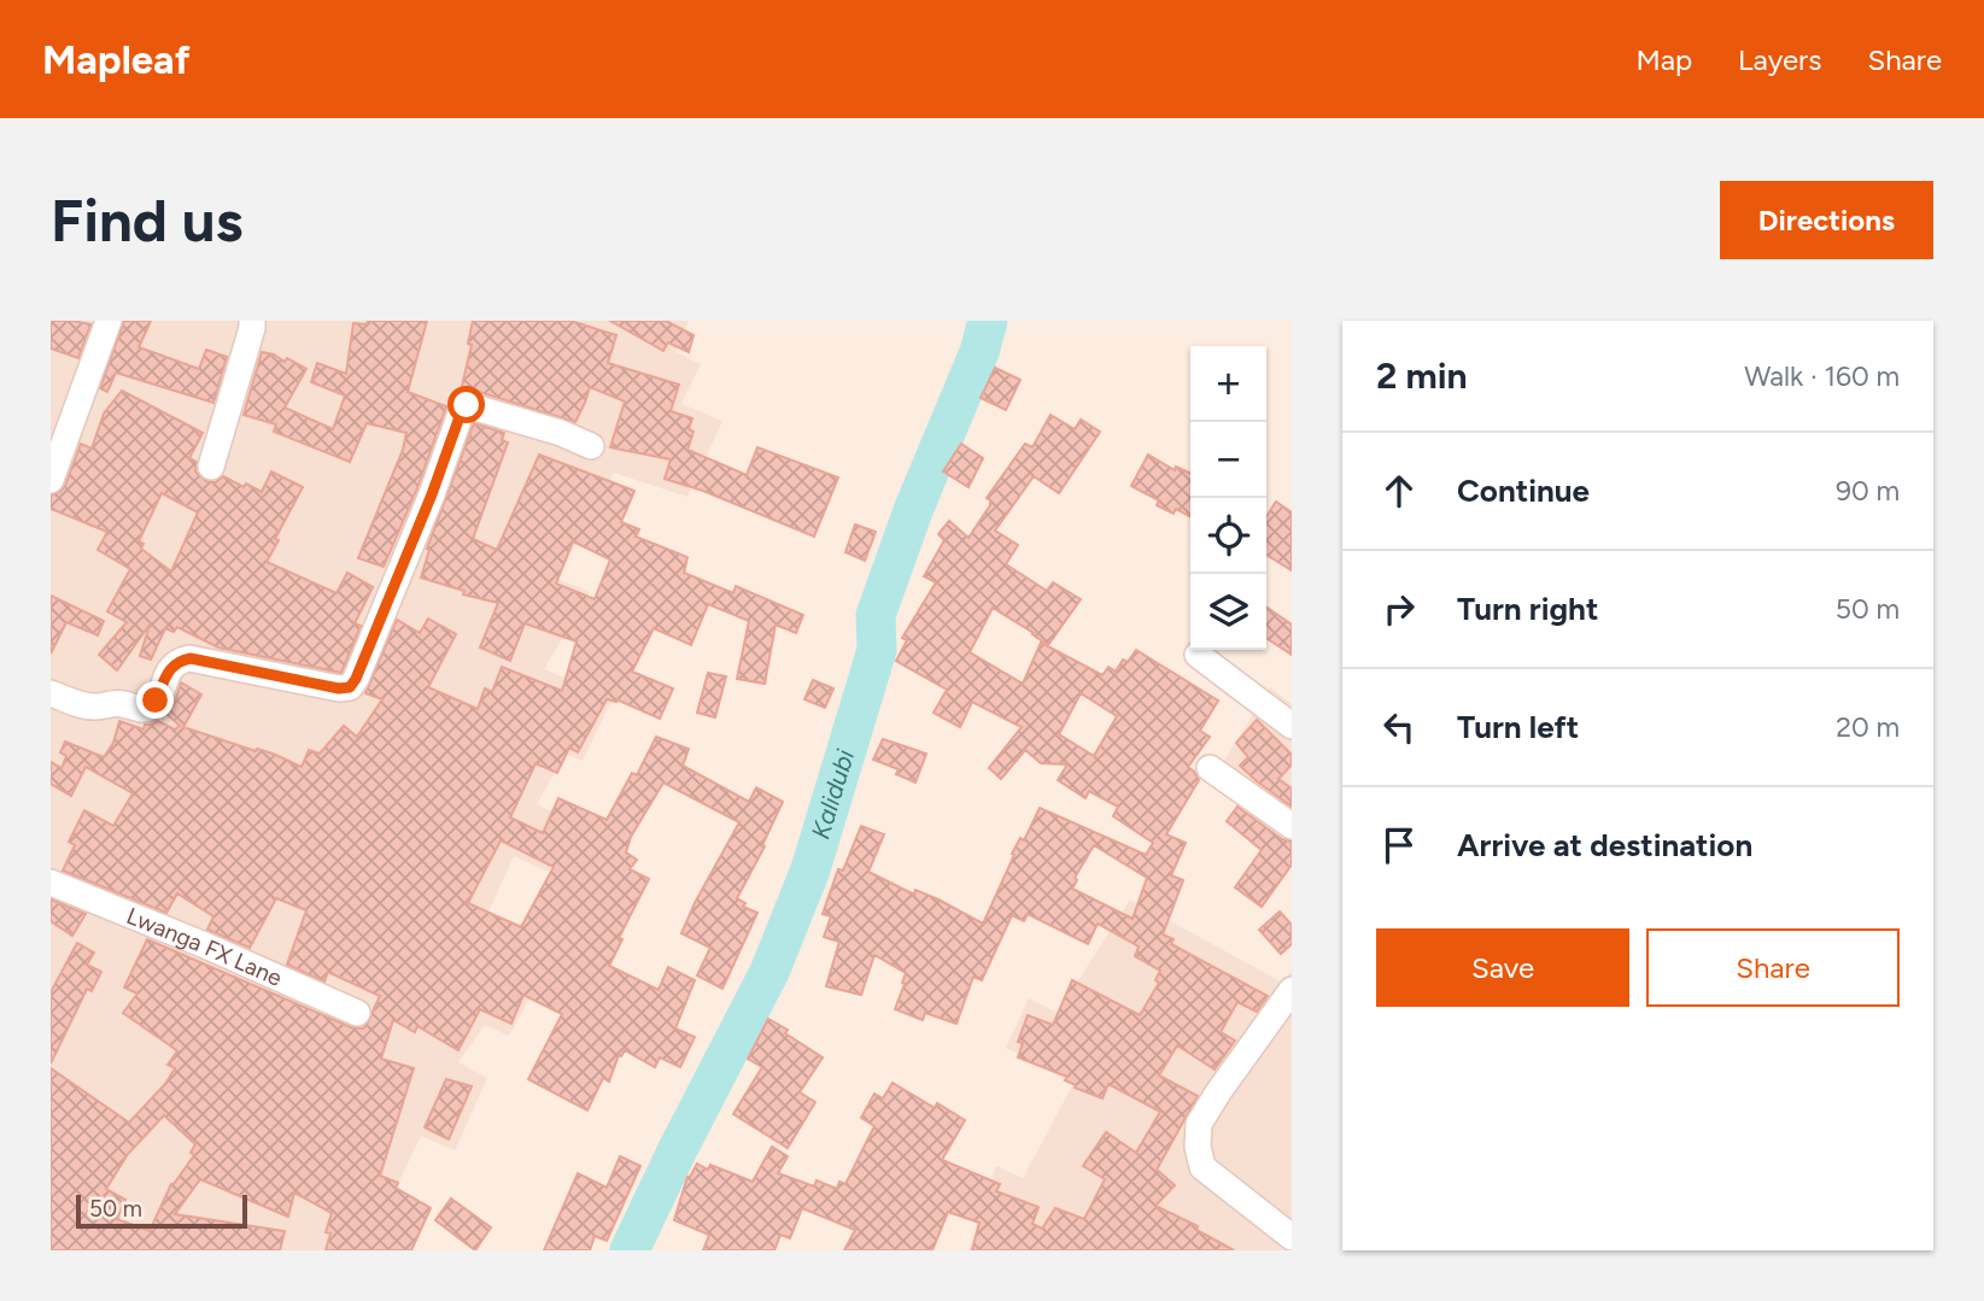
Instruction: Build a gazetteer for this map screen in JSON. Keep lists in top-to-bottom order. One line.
{"streets":{"street":["Lwanga FX Lane"]},"water":["Kalidubi"],"scale_bar":"50 m","page":{"header":"Mapleaf","nav":["Map","Layers","Share"],"buttons":["Directions",["Save","Share"]],"title":"Find us","heading":["2 min","Walk · 160 m"],"map_buttons":["+","−"],"list":[["Continue","90 m"],["Turn right","50 m"],["Turn left","20 m"],"Arrive at destination"],"scale":"50 m"}}
